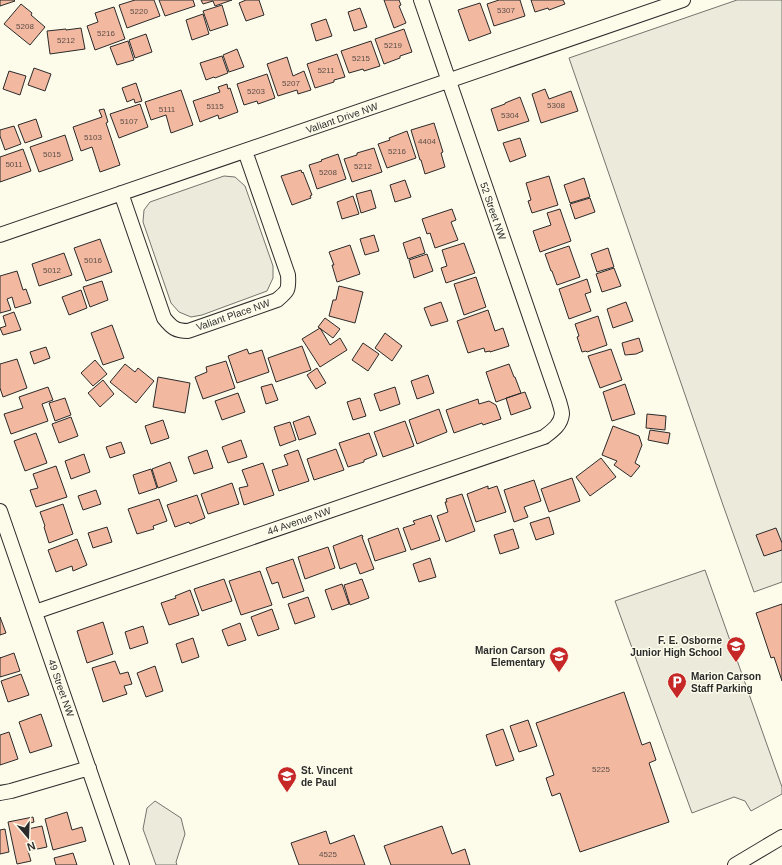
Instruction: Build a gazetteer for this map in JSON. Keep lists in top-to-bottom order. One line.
{"streets":{"street":["Valiant Drive NW","52 Street NW","Valiant Place NW","44 Avenue NW","49 Street NW"]},"crossings":[["Valiant Drive NW","52 Street NW"],["Valiant Drive NW","Valiant Place NW"],["52 Street NW","44 Avenue NW"],["44 Avenue NW","49 Street NW"]],"places":{"school or university":["F. E. Osborne Junior High School","Marion Carson Elementary","St. Vincent de Paul"],"parking":["Marion Carson Staff Parking"]},"house_numbers":["5307","5220","5208","5216","5212","5219","5215","5211","5207","5203","5308","5115","5111","5304","5107","5103","4404","5216","5015","5011","5212","5208","5016","5012","5225","4525"],"north":"bottom"}
